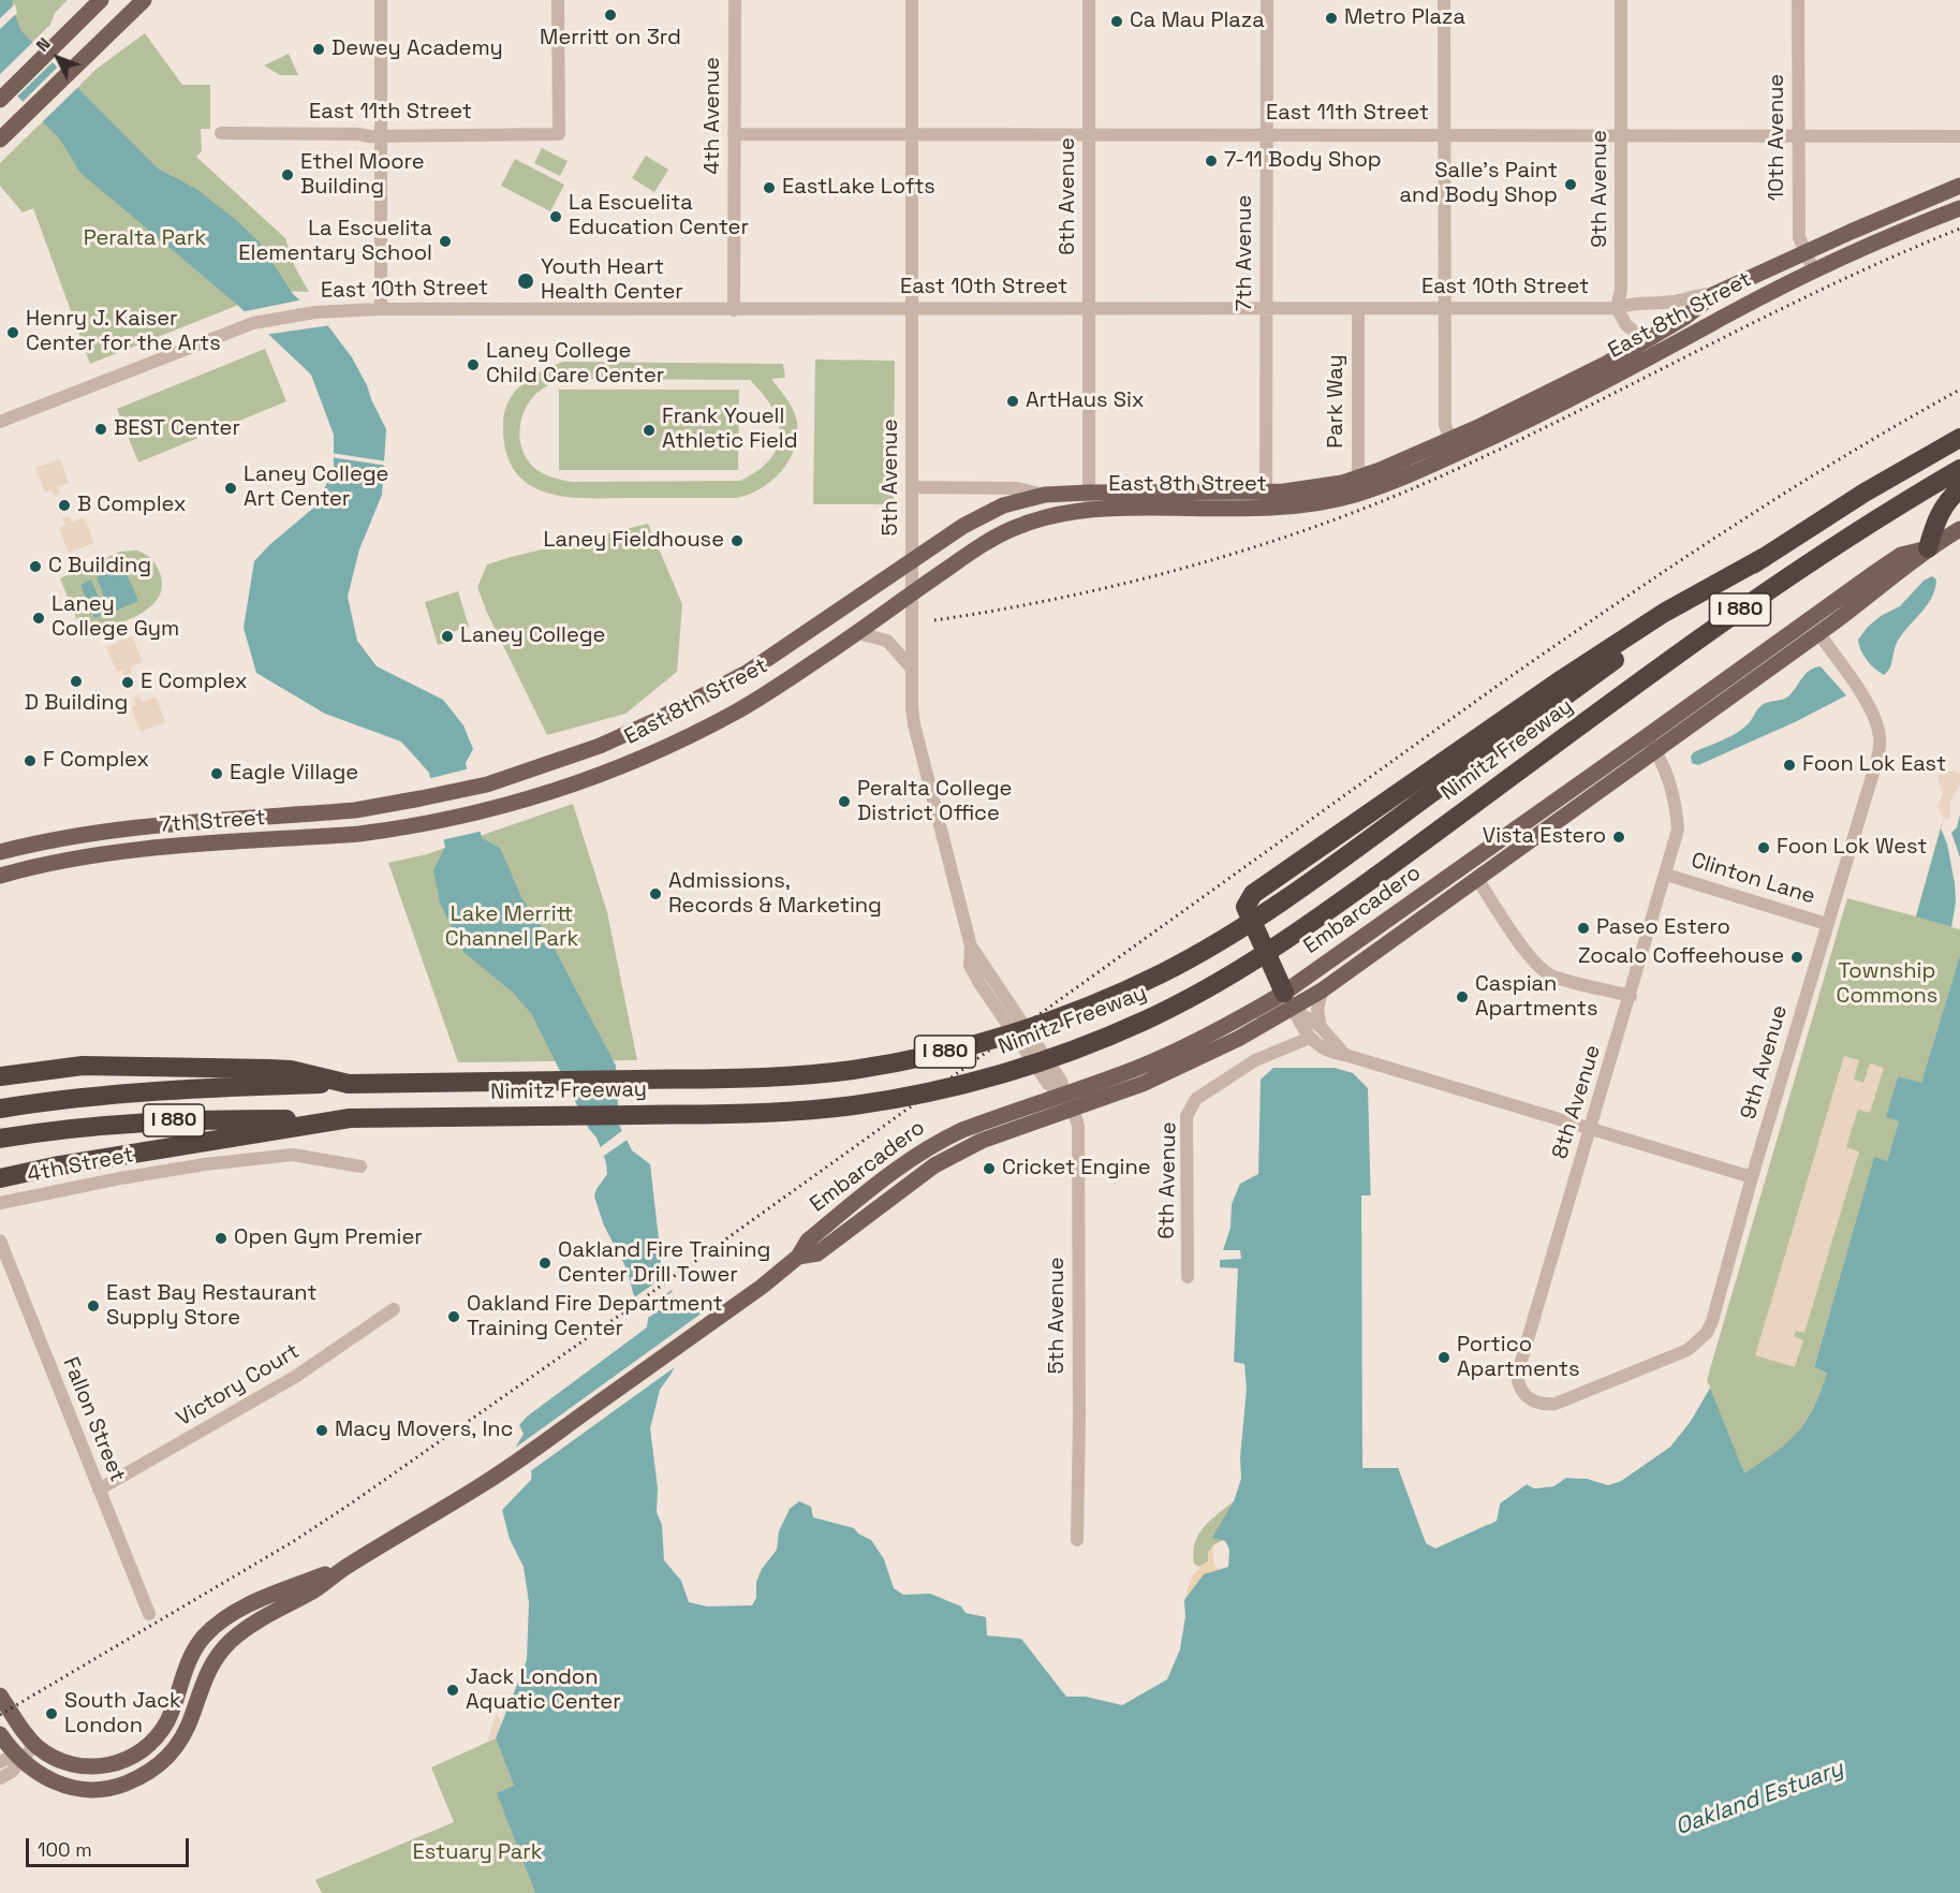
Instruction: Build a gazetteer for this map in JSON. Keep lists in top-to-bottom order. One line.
{"streets":{"highway":["I 880","Nimitz Freeway"],"main road":["East 8th Street","7th Street","Embarcadero"],"street":["East 11th Street","4th Avenue","10th Avenue","9th Avenue","6th Avenue","7th Avenue","East 10th Street","Park Way","5th Avenue","Clinton Lane","8th Avenue","4th Street","Victory Court","Fallon Street"]},"crossings":[["East 11th Street","4th Avenue"],["East 11th Street","10th Avenue"],["East 11th Street","9th Avenue"],["East 11th Street","6th Avenue"],["East 11th Street","7th Avenue"],["East 11th Street","5th Avenue"],["4th Avenue","East 10th Street"],["10th Avenue","East 8th Street"],["9th Avenue","East 10th Street"],["9th Avenue","Clinton Lane"],["9th Avenue","Embarcadero"],["9th Avenue","8th Avenue"],["6th Avenue","East 10th Street"],["6th Avenue","East 8th Street"],["7th Avenue","East 10th Street"],["7th Avenue","East 8th Street"],["East 10th Street","East 8th Street"],["East 10th Street","Park Way"],["East 10th Street","5th Avenue"],["East 8th Street","Park Way"],["East 8th Street","5th Avenue"],["East 8th Street","7th Street"],["5th Avenue","Embarcadero"],["Clinton Lane","8th Avenue"],["Embarcadero","8th Avenue"],["Victory Court","Fallon Street"]],"water":["Oakland Estuary"],"parks":["Peralta Park","Lake Merritt Channel Park","Township Commons","Estuary Park"],"places":["Merritt on 3rd","Metro Plaza","Ca Mau Plaza","Dewey Academy","7-11 Body Shop","Ethel Moore Building","Salle's Paint and Body Shop","EastLake Lofts","La Escuelita Education Center","La Escuelita Elementary School","Youth Heart Health Center","Henry J. Kaiser Center for the Arts","Laney College Child Care Center","ArtHaus Six","BEST Center","Frank Youell Athletic Field","Laney College Art Center","B Complex","Laney Fieldhouse","C Building","Laney College Gym","Laney College","D Building","E Complex","F Complex","Foon Lok East","Eagle Village","Peralta College District Office","Vista Estero","Foon Lok West","Admissions, Records & Marketing","Paseo Estero","Zocalo Coffeehouse","Caspian Apartments","Cricket Engine","Open Gym Premier","Oakland Fire Training Center Drill Tower","East Bay Restaurant Supply Store","Oakland Fire Department Training Center","Portico Apartments","Macy Movers, Inc","Jack London Aquatic Center","South Jack London"],"scale_bar":"100 m","north":"top left"}
